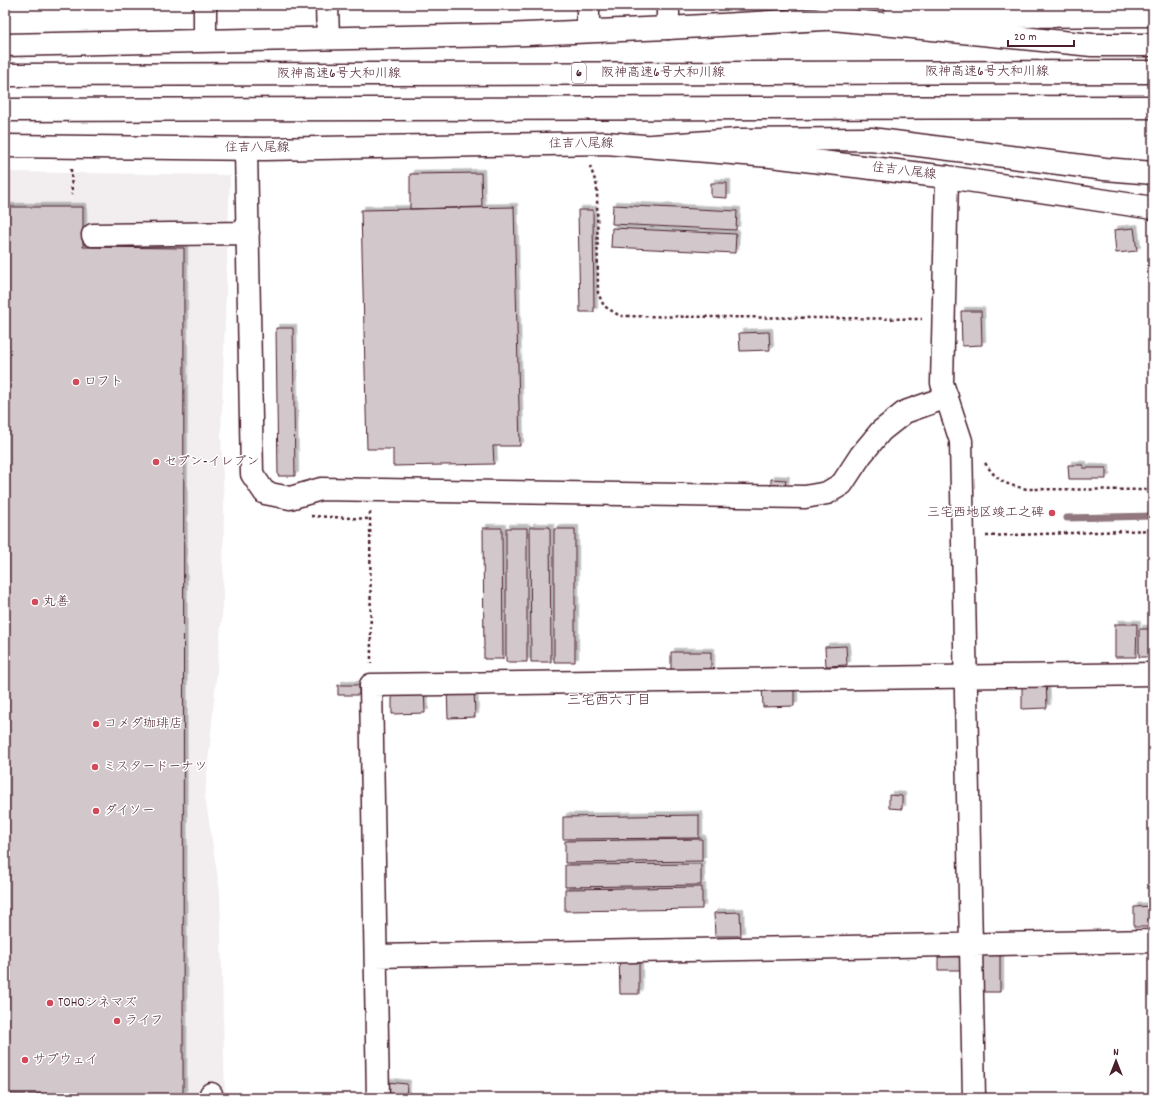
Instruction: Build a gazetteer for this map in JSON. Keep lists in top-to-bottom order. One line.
{"streets":{"main road":["阪神高速6号大和川線","6","住吉八尾線"]},"districts":["三宅西六丁目"],"places":["ロフト","セブン-イレブン","三宅西地区竣工之碑","丸善","コメダ珈琲店","ミスタードーナツ","ダイソー","TOHOシネマズ","ライフ","サブウェイ"],"scale_bar":"20 m","north":"top"}
